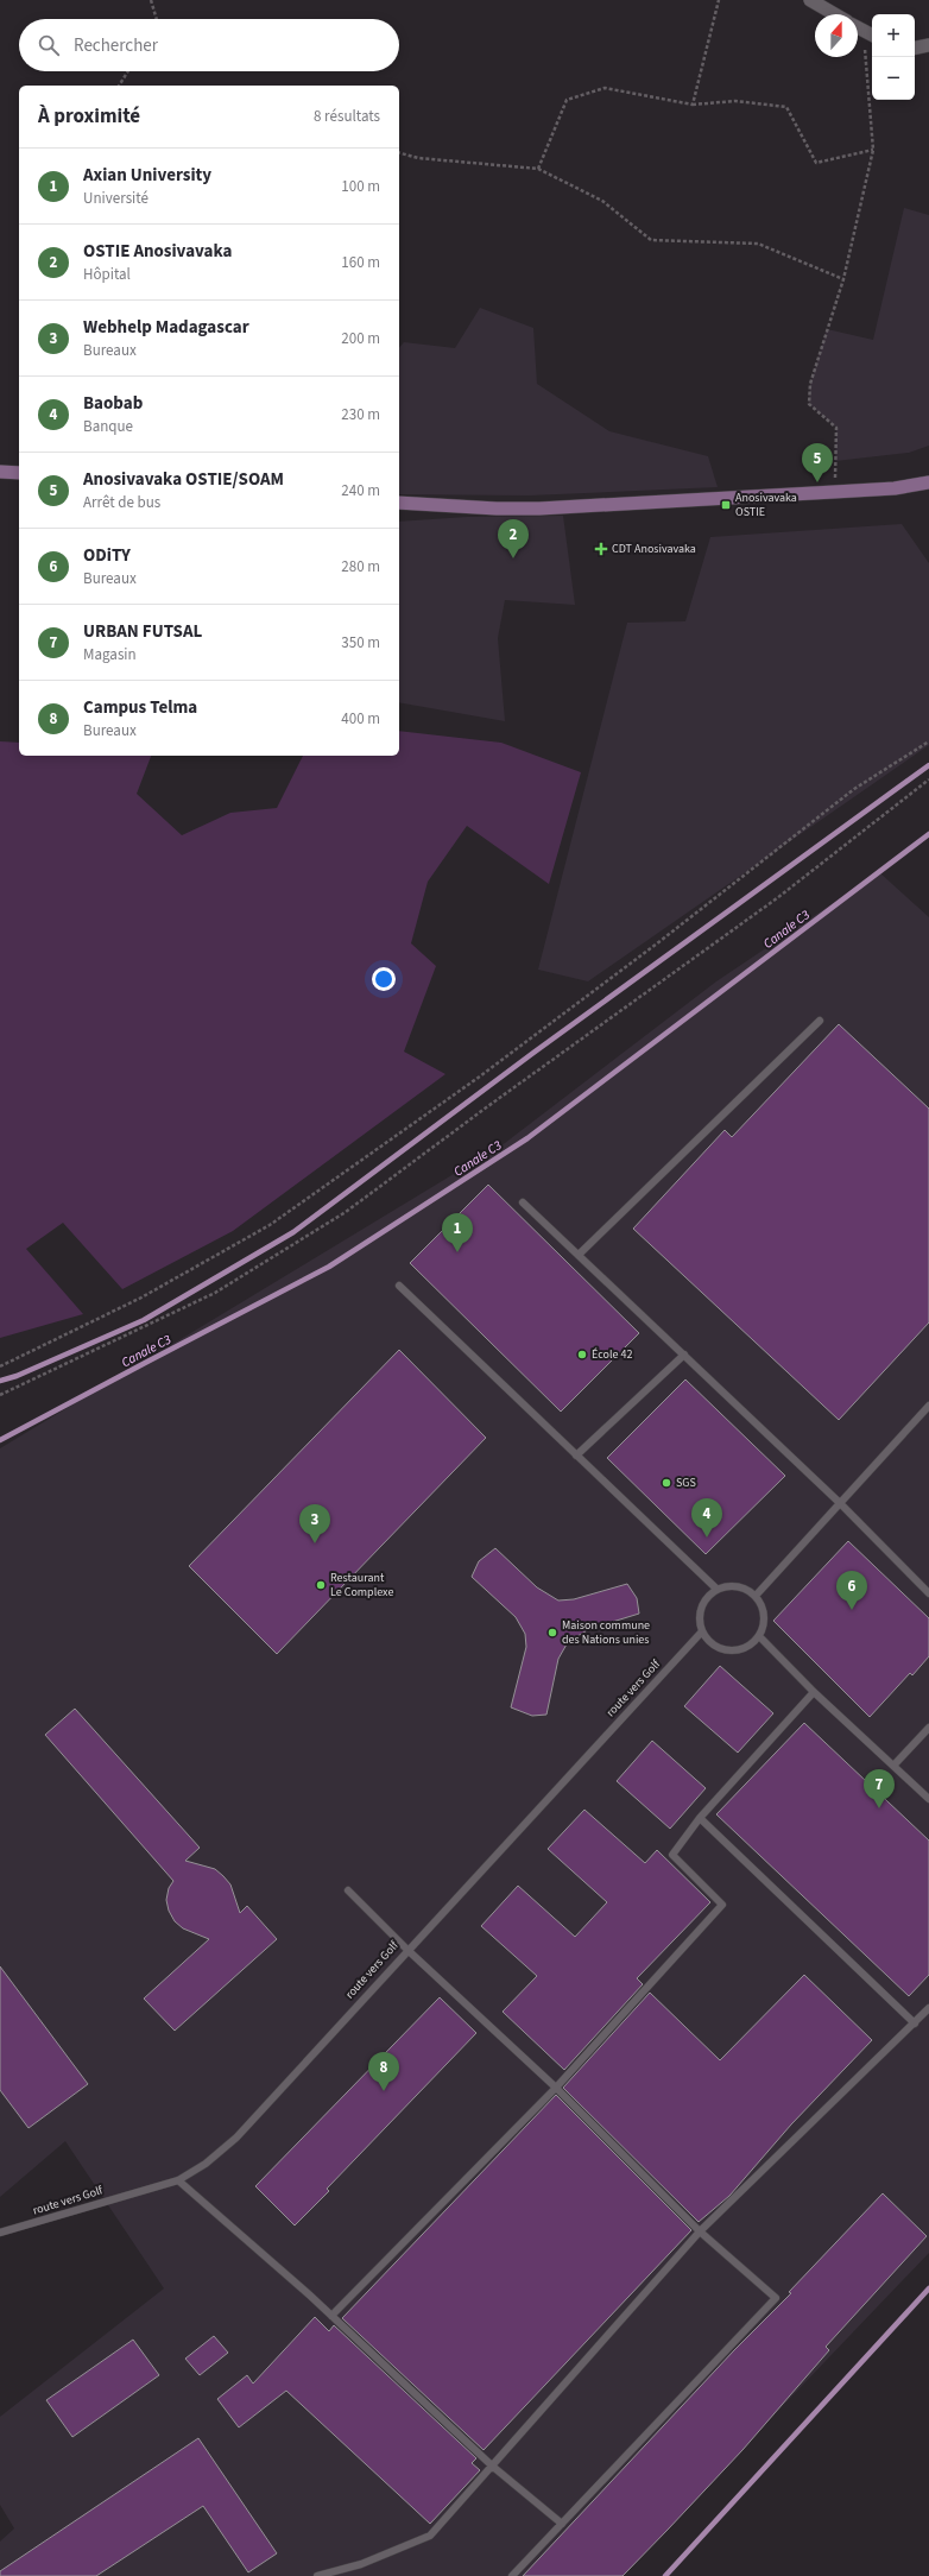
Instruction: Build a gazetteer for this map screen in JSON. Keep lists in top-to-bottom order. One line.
{"streets":{"lane":["route vers Golf"]},"water":["Canale C3"],"places":{"transit":["Anosivavaka OSTIE"],"health":["CDT Anosivavaka"],"other":["École 42","SGS","Restaurant Le Complexe","Maison commune des Nations unies"]},"north":"top","page":{"map_buttons":["+","−"],"search":"Rechercher","heading":["À proximité","8 résultats"],"list":[{"mark":"1","name":"Axian University","note":"Université","value":"100 m"},{"mark":"2","name":"OSTIE Anosivavaka","note":"Hôpital","value":"160 m"},{"mark":"3","name":"Webhelp Madagascar","note":"Bureaux","value":"200 m"},{"mark":"4","name":"Baobab","note":"Banque","value":"230 m"},{"mark":"5","name":"Anosivavaka OSTIE/SOAM","note":"Arrêt de bus","value":"240 m"},{"mark":"6","name":"ODiTY","note":"Bureaux","value":"280 m"},{"mark":"7","name":"URBAN FUTSAL","note":"Magasin","value":"350 m"},{"mark":"8","name":"Campus Telma","note":"Bureaux","value":"400 m"}],"pins":["5","2","1","4","3","6","7","8"]}}
